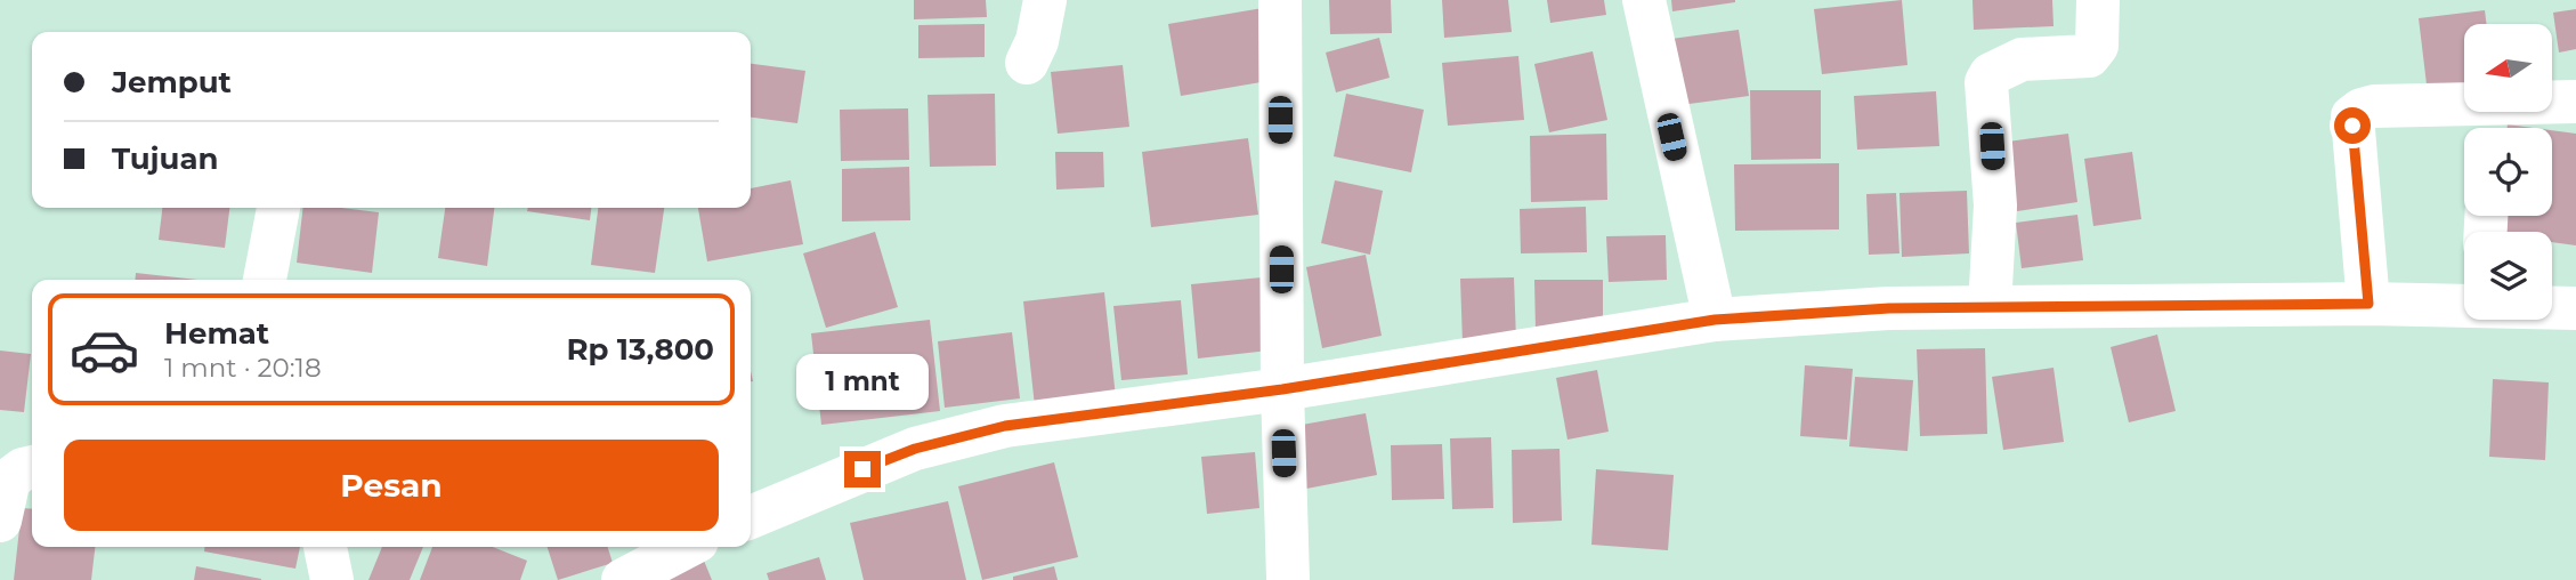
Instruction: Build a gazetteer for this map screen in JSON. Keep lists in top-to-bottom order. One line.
{"north":"left","page":{"banner":["Jemput","Tujuan"],"list":[{"name":"Hemat","note":"1 mnt · 20:18","value":"Rp 13,800"}],"bubble":"1 mnt","buttons":"Pesan"}}
